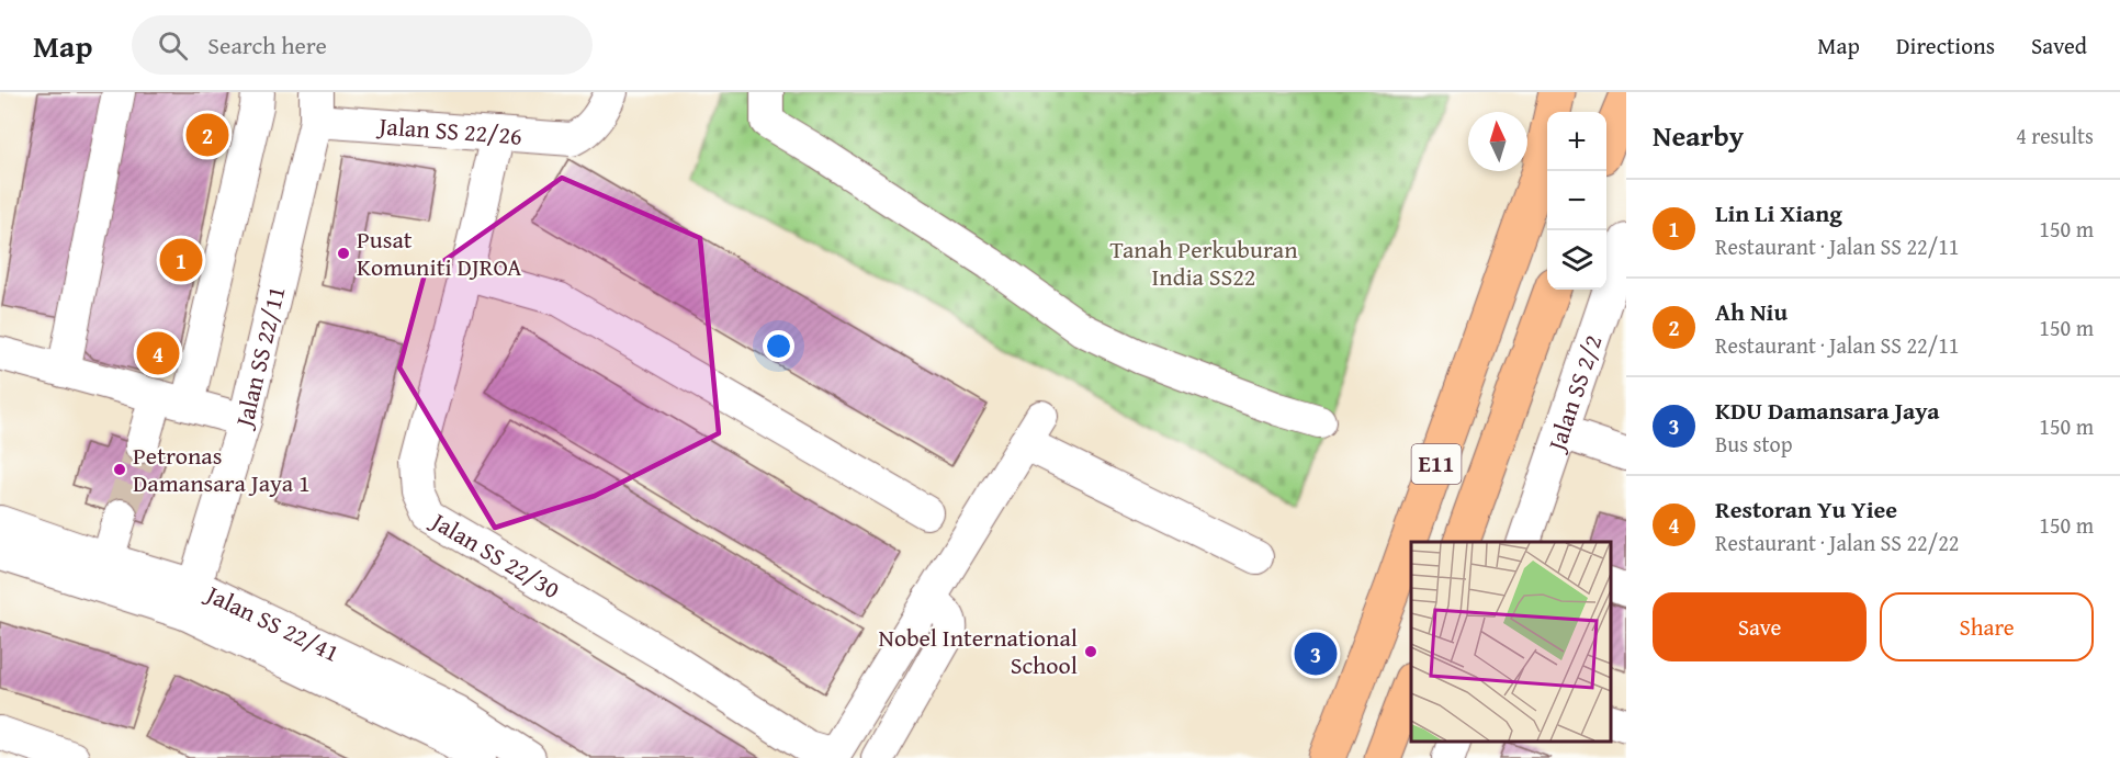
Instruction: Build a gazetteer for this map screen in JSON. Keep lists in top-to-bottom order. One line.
{"streets":{"highway":["E11"],"street":["Jalan SS 22/26","Jalan SS 22/11","Jalan SS 2/2","Jalan SS 22/30","Jalan SS 22/41"]},"crossings":[["Jalan SS 22/26","Jalan SS 22/11"],["Jalan SS 22/26","Jalan SS 22/30"],["Jalan SS 22/11","Jalan SS 22/41"]],"parks":["Tanah Perkuburan India SS22"],"places":["Pusat Komuniti DJROA","Petronas Damansara Jaya 1","Nobel International School"],"north":"top","page":{"header":"Map","search":"Search here","nav":["Map","Directions","Saved"],"heading":["Nearby","4 results"],"pins":["2","1","4","3"],"map_buttons":["+","−"],"list":[{"mark":"1","name":"Lin Li Xiang","note":"Restaurant · Jalan SS 22/11","value":"150 m"},{"mark":"2","name":"Ah Niu","note":"Restaurant · Jalan SS 22/11","value":"150 m"},{"mark":"3","name":"KDU Damansara Jaya","note":"Bus stop","value":"150 m"},{"mark":"4","name":"Restoran Yu Yiee","note":"Restaurant · Jalan SS 22/22","value":"150 m"}],"buttons":["Save","Share"]}}
